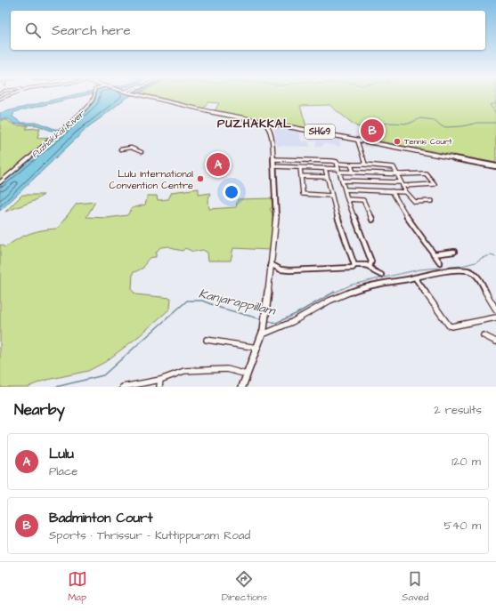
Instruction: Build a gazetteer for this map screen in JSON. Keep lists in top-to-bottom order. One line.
{"streets":{"main road":["SH69"]},"districts":["PUZHAKKAL"],"water":["Puzhakkal River","Kanjarappillam"],"places":["Tennis Court","Lulu International Convention Centre"],"page":{"search":"Search here","pins":["B","A"],"heading":["Nearby","2 results"],"list":[{"mark":"A","name":"Lulu","note":"Place","value":"120 m"},{"mark":"B","name":"Badminton Court","note":"Sports · Thrissur – Kuttippuram Road","value":"540 m"}],"nav":["Map","Directions","Saved"]}}
